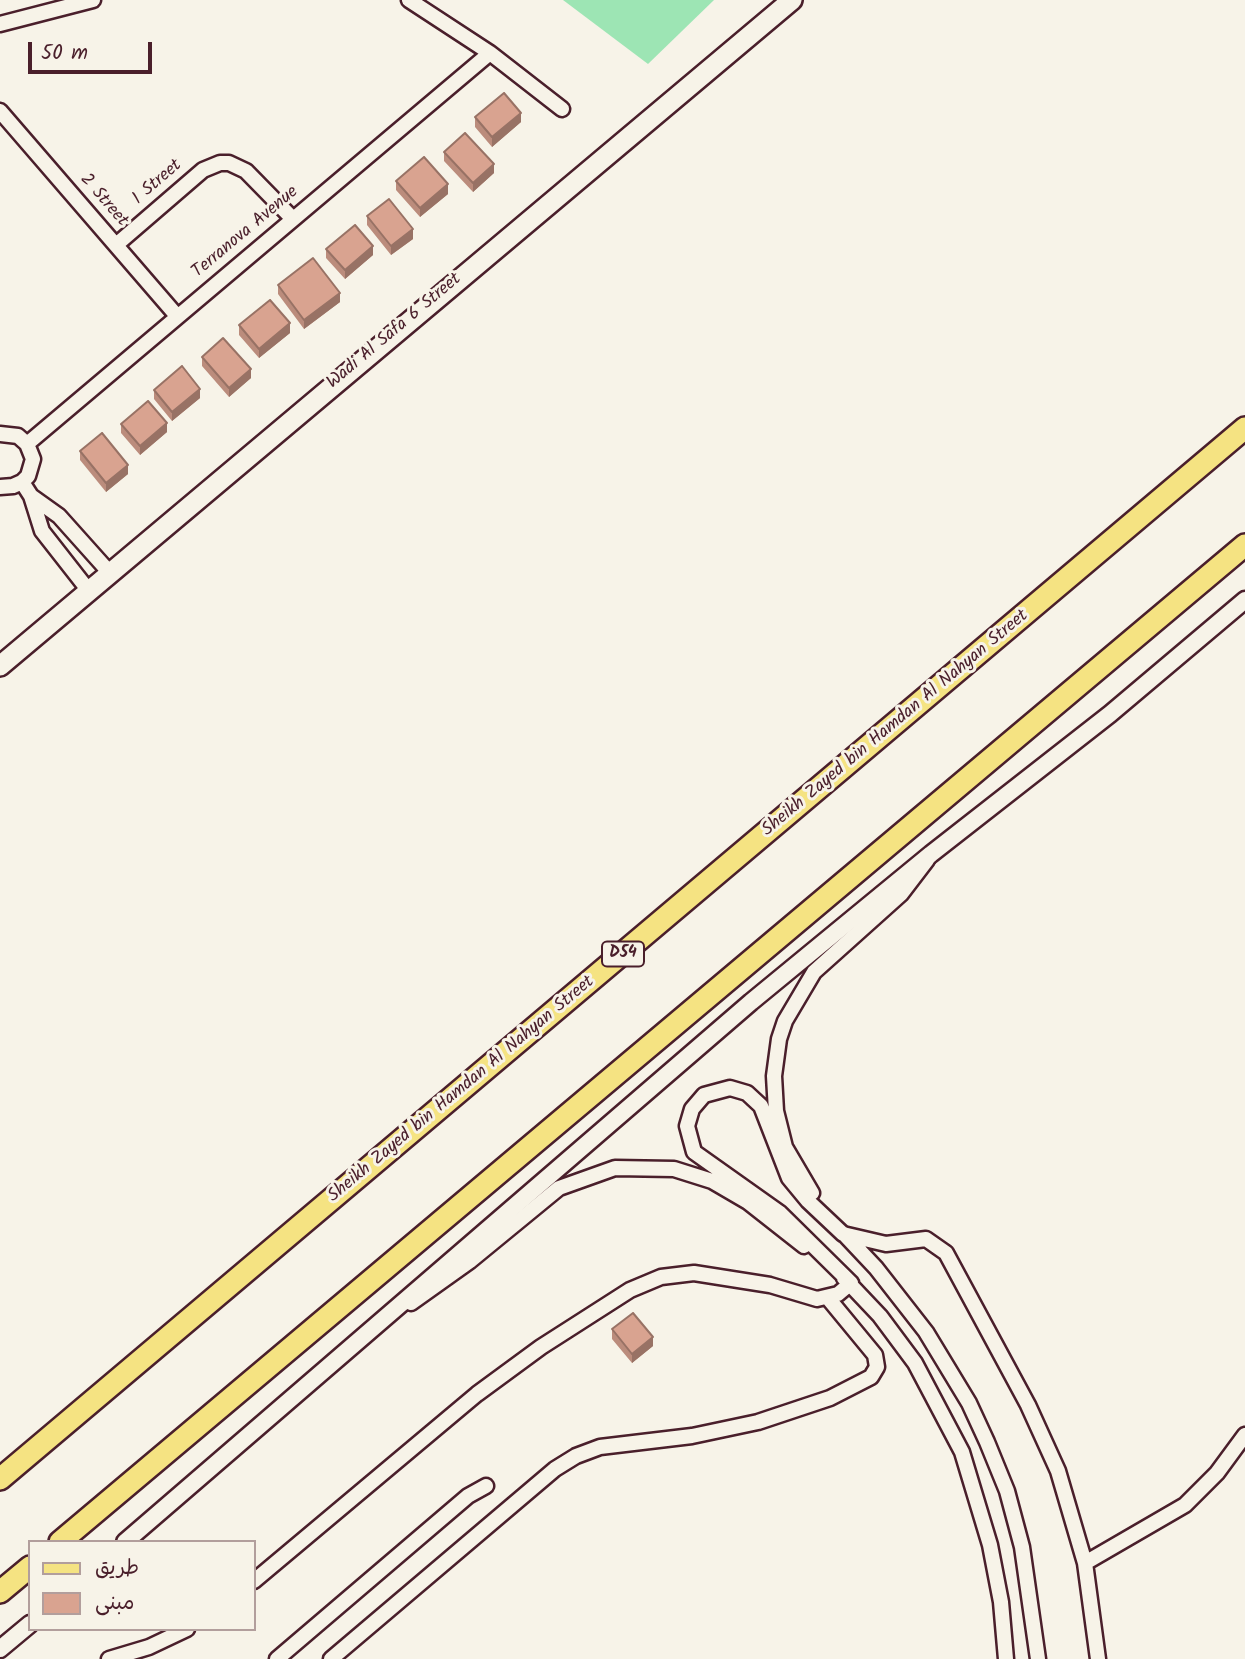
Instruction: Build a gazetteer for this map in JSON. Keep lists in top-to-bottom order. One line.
{"streets":{"main road":["Wadi Al Safa 6 Street","Sheikh Zayed bin Hamdan Al Nahyan Street","D54"],"street":["1 Street","2 Street","Terranova Avenue"]},"crossings":[["1 Street","2 Street"],["1 Street","Terranova Avenue"],["2 Street","Terranova Avenue"]],"legend":["طريق","مبنى"],"scale_bar":"50 m"}
